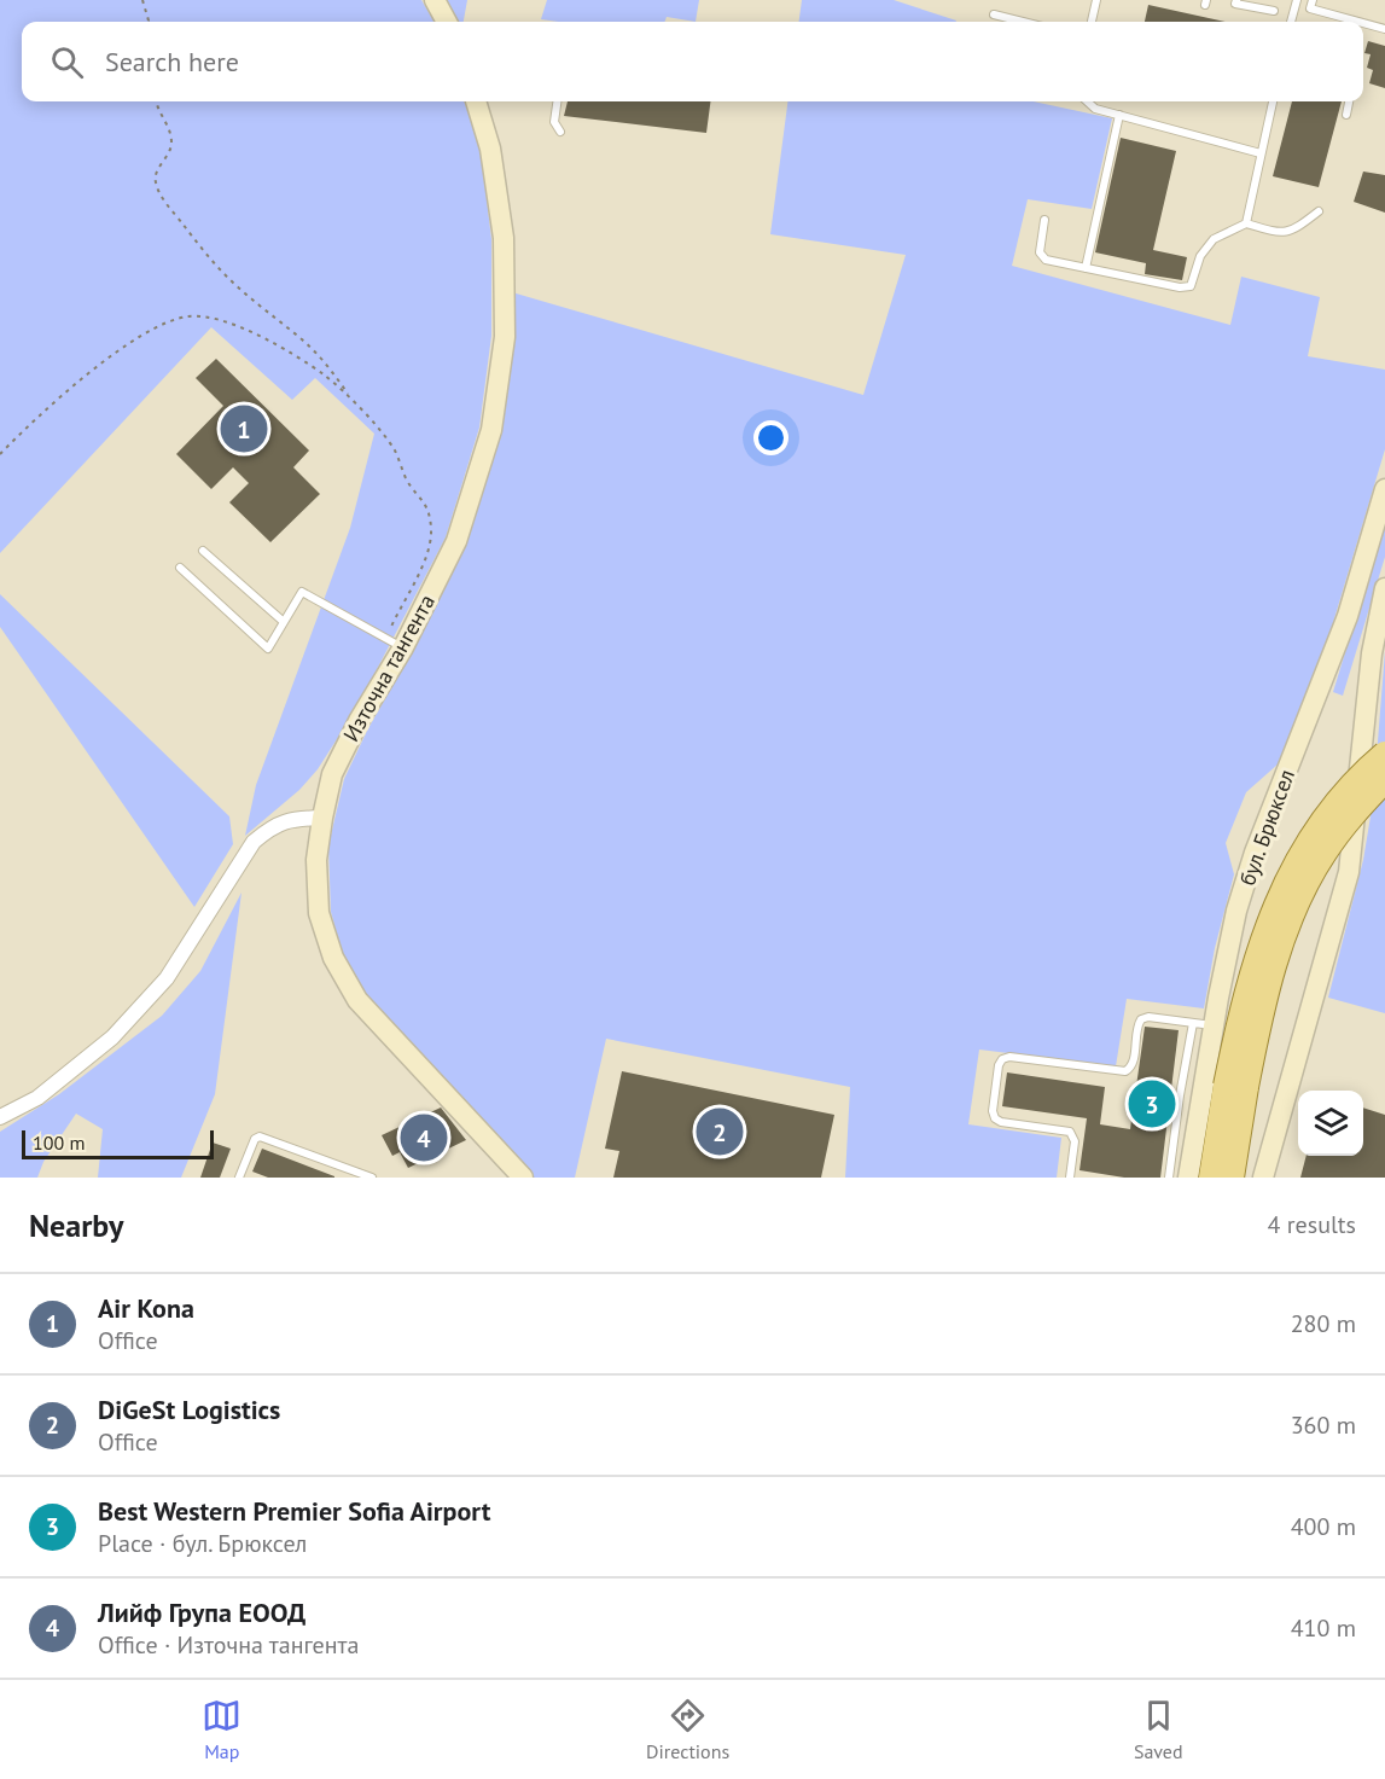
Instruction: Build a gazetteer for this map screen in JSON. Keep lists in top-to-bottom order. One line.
{"streets":{"main road":["Източна тангента","бул. Брюксел"]},"scale_bar":"100 m","page":{"search":"Search here","pins":["1","3","2","4"],"scale":"100 m","heading":["Nearby","4 results"],"list":[{"mark":"1","name":"Air Kona","note":"Office","value":"280 m"},{"mark":"2","name":"DiGeSt Logistics","note":"Office","value":"360 m"},{"mark":"3","name":"Best Western Premier Sofia Airport","note":"Place · бул. Брюксел","value":"400 m"},{"mark":"4","name":"Лийф Група ЕООД","note":"Office · Източна тангента","value":"410 m"}],"nav":["Map","Directions","Saved"]}}
